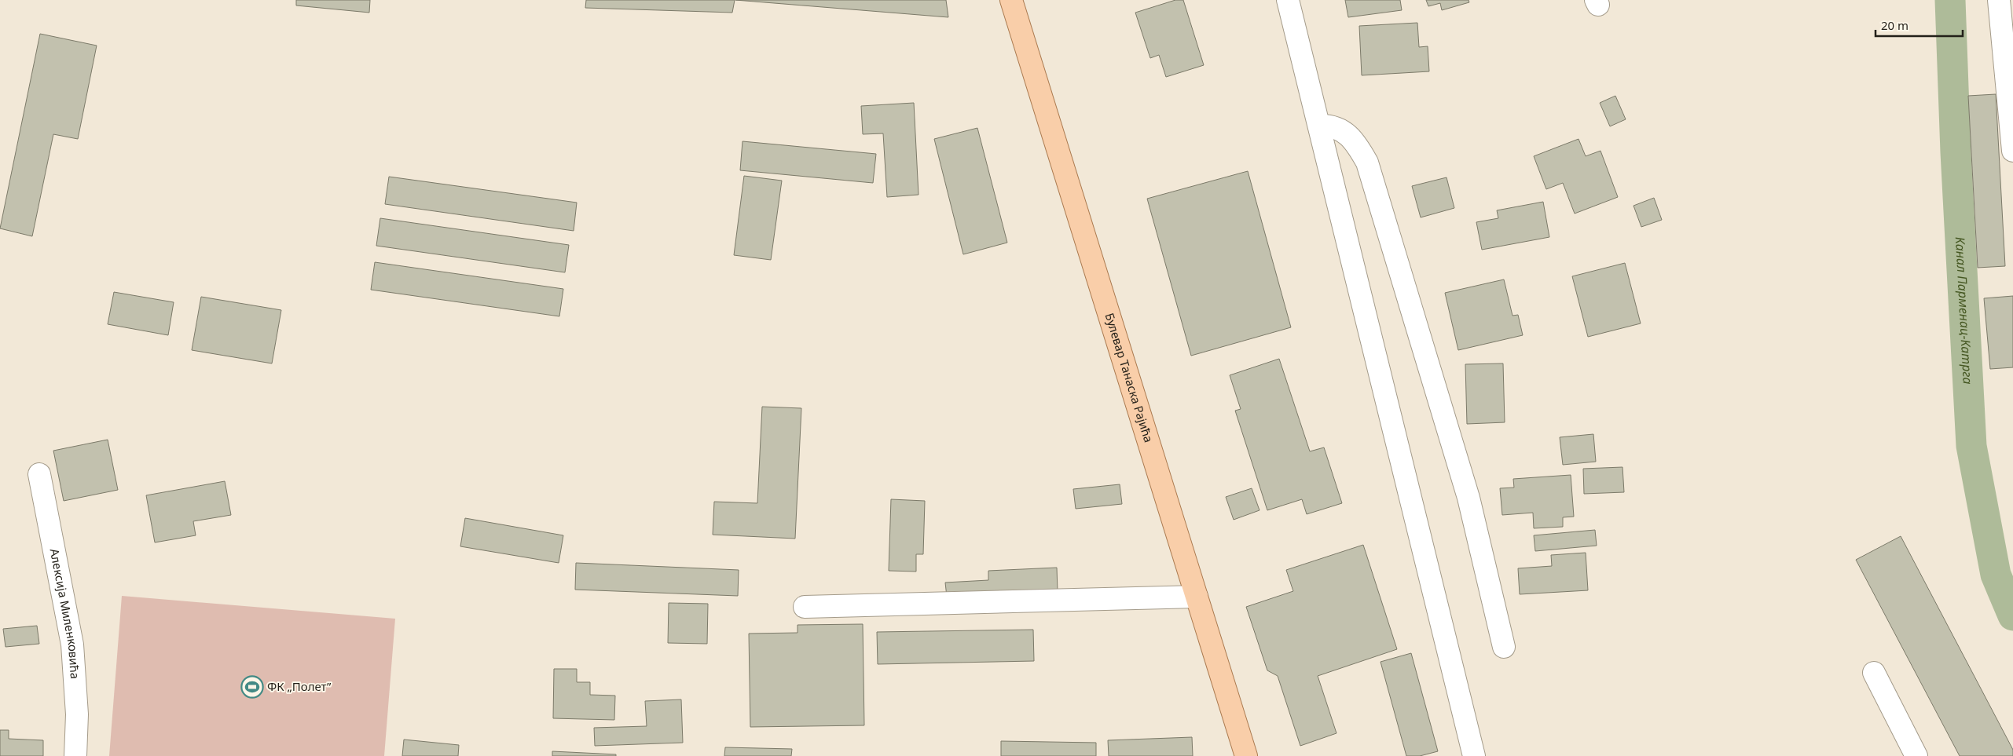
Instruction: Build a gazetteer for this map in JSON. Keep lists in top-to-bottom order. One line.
{"streets":{"main road":["Булевар Танаска Рајића"],"street":["Алексија Миленковића"]},"water":["Канал Парменац-Катрга"],"places":{"sports":["ФК „Полет”"]},"scale_bar":"20 m"}
